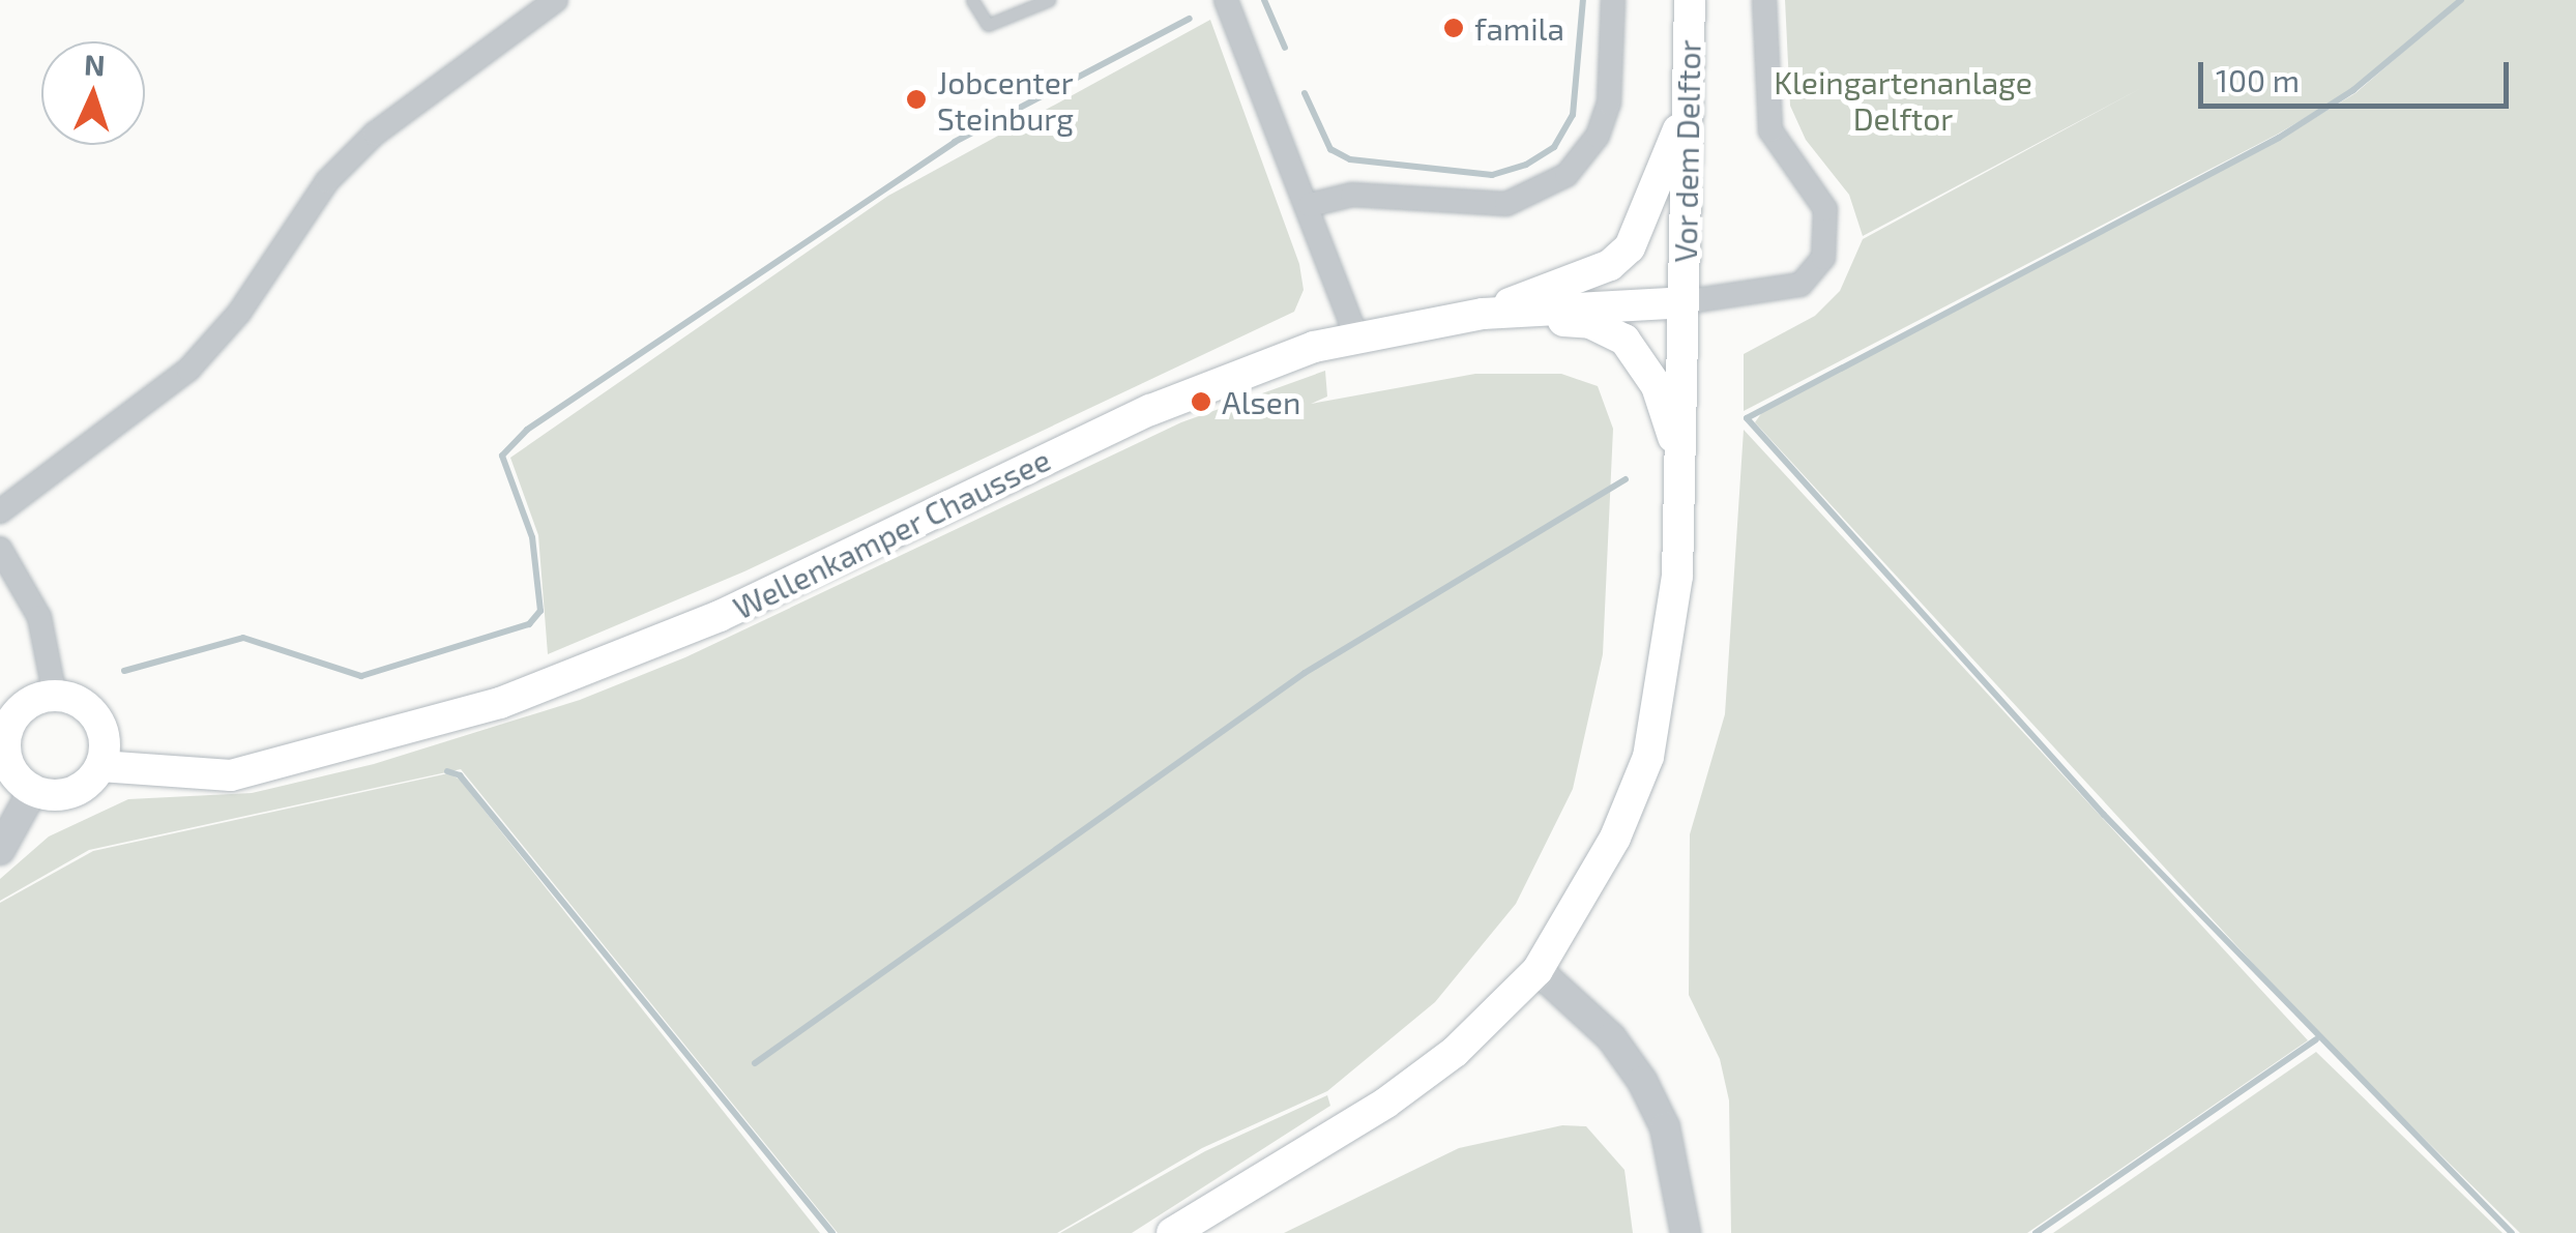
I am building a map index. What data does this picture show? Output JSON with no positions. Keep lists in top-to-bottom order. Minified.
{"streets":{"main road":["Vor dem Delftor","Wellenkamper Chaussee"]},"crossings":[["Vor dem Delftor","Wellenkamper Chaussee"]],"parks":["Kleingartenanlage Delftor"],"places":["famila","Jobcenter Steinburg","Alsen"],"scale_bar":"100 m","north":"top"}
